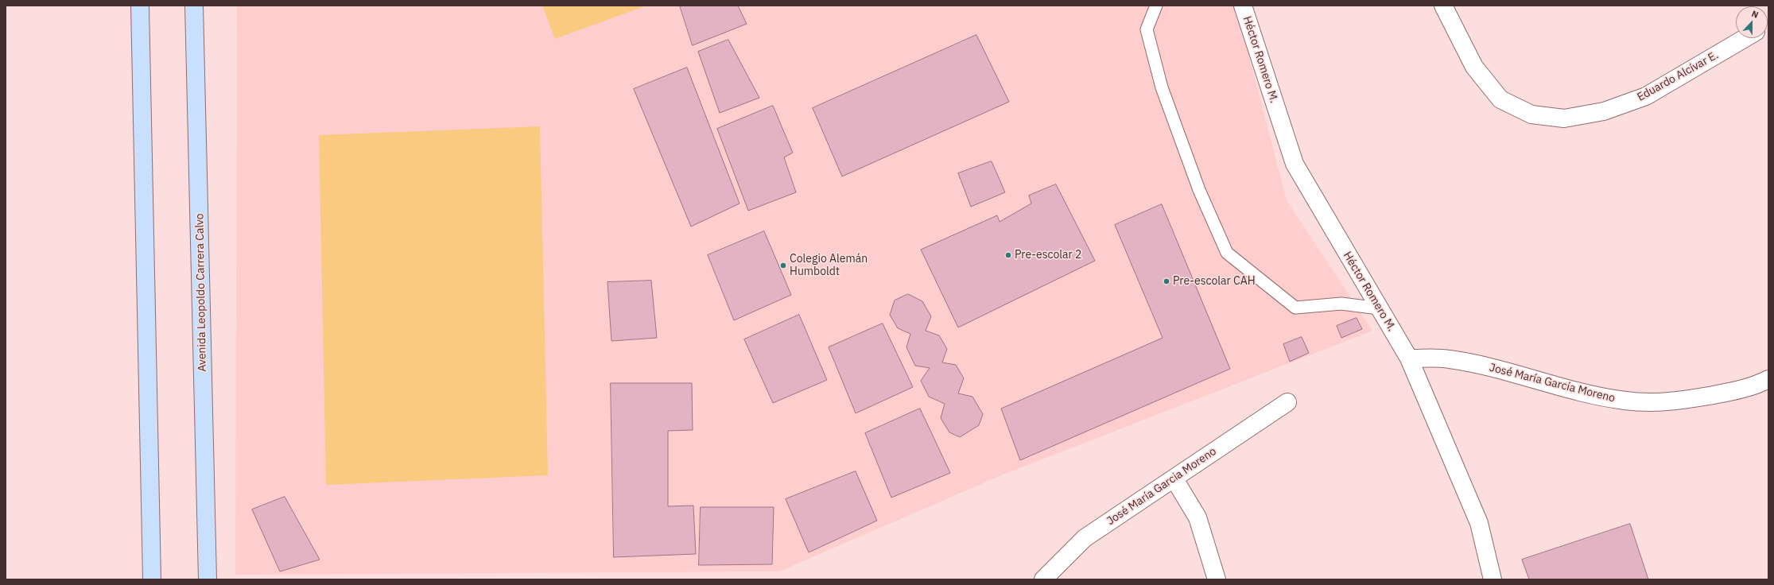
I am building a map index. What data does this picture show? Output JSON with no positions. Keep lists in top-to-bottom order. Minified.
{"streets":{"main road":["Avenida Leopoldo Carrera Calvo"],"street":["Héctor Romero M.","Eduardo Alcívar E.","José María García Moreno","José María Garcia Moreno"]},"crossings":[["Héctor Romero M.","José María García Moreno"]],"places":["Pre-escolar 2","Colegio Alemán Humboldt","Pre-escolar CAH"],"north":"top"}
